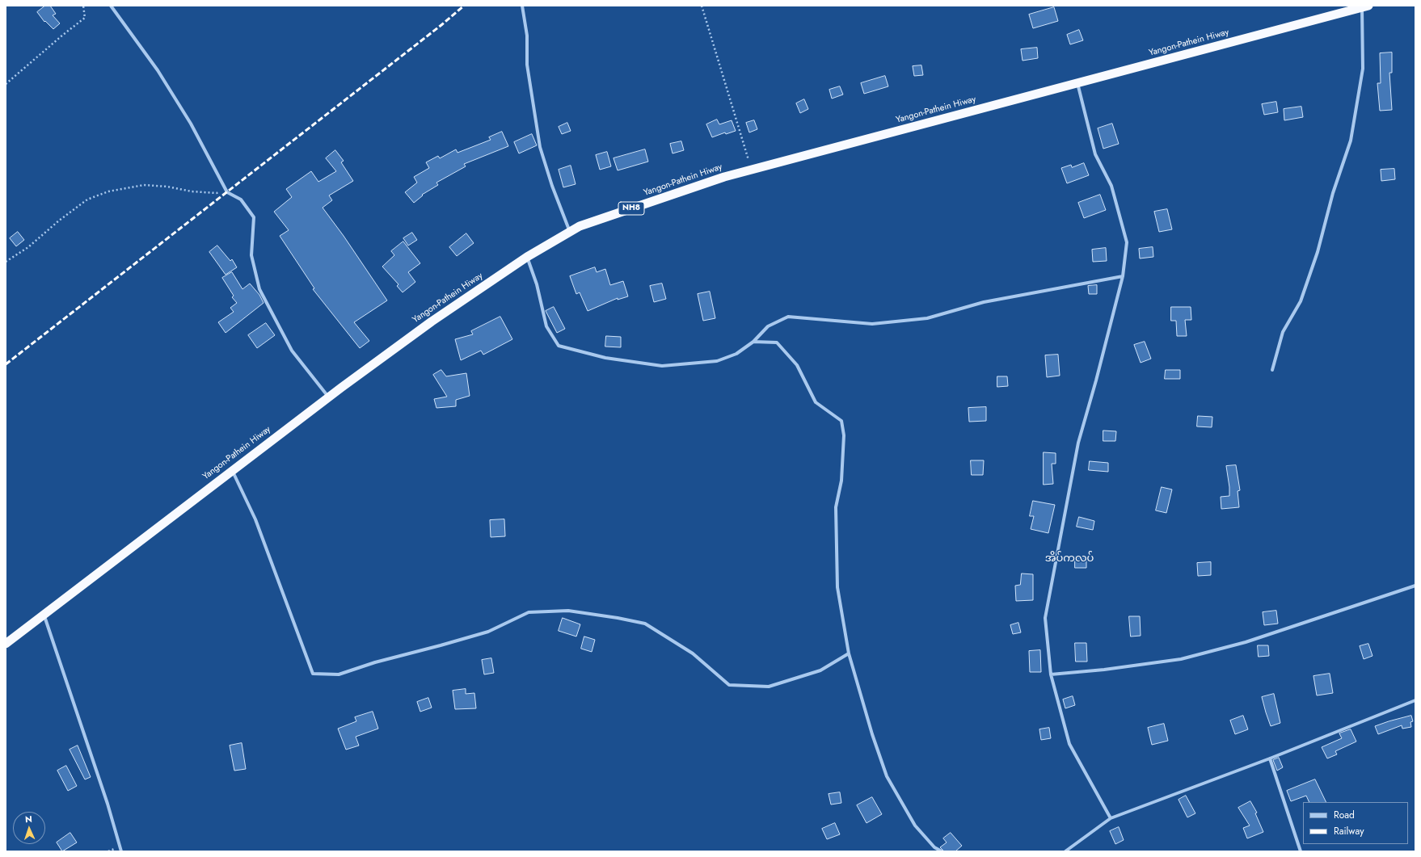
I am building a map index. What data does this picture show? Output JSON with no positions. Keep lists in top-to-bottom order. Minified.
{"streets":{"highway":["Yangon-Pathein Hiway","NH8"]},"districts":["အိပ်ကလပ်"],"legend":["Road","Railway"],"north":"top"}
